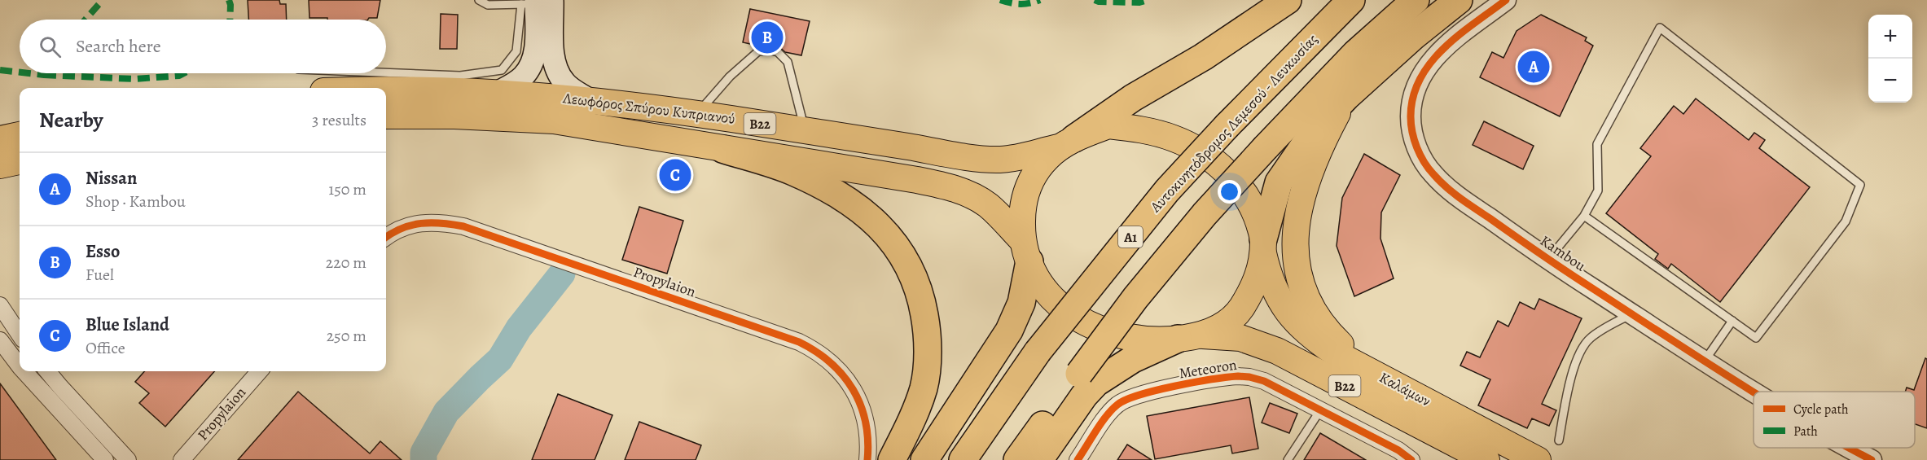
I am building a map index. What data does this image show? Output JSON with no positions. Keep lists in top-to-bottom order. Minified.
{"streets":{"highway":["Αυτοκινητόδρομος Λεμεσού - Λευκωσίας","A1"],"main road":["Λεωφόρος Σπύρου Κυπριανού","B22","Καλάμων"],"street":["Kambou","Propylaion","Meteoron"]},"crossings":[["Λεωφόρος Σπύρου Κυπριανού","B22"],["B22","Καλάμων"]],"legend":["Cycle path","Path"],"page":{"map_buttons":["+","−"],"pins":["B","A","C"],"search":"Search here","heading":["Nearby","3 results"],"list":[{"mark":"A","name":"Nissan","note":"Shop · Kambou","value":"150 m"},{"mark":"B","name":"Esso","note":"Fuel","value":"220 m"},{"mark":"C","name":"Blue Island","note":"Office","value":"250 m"}]}}
